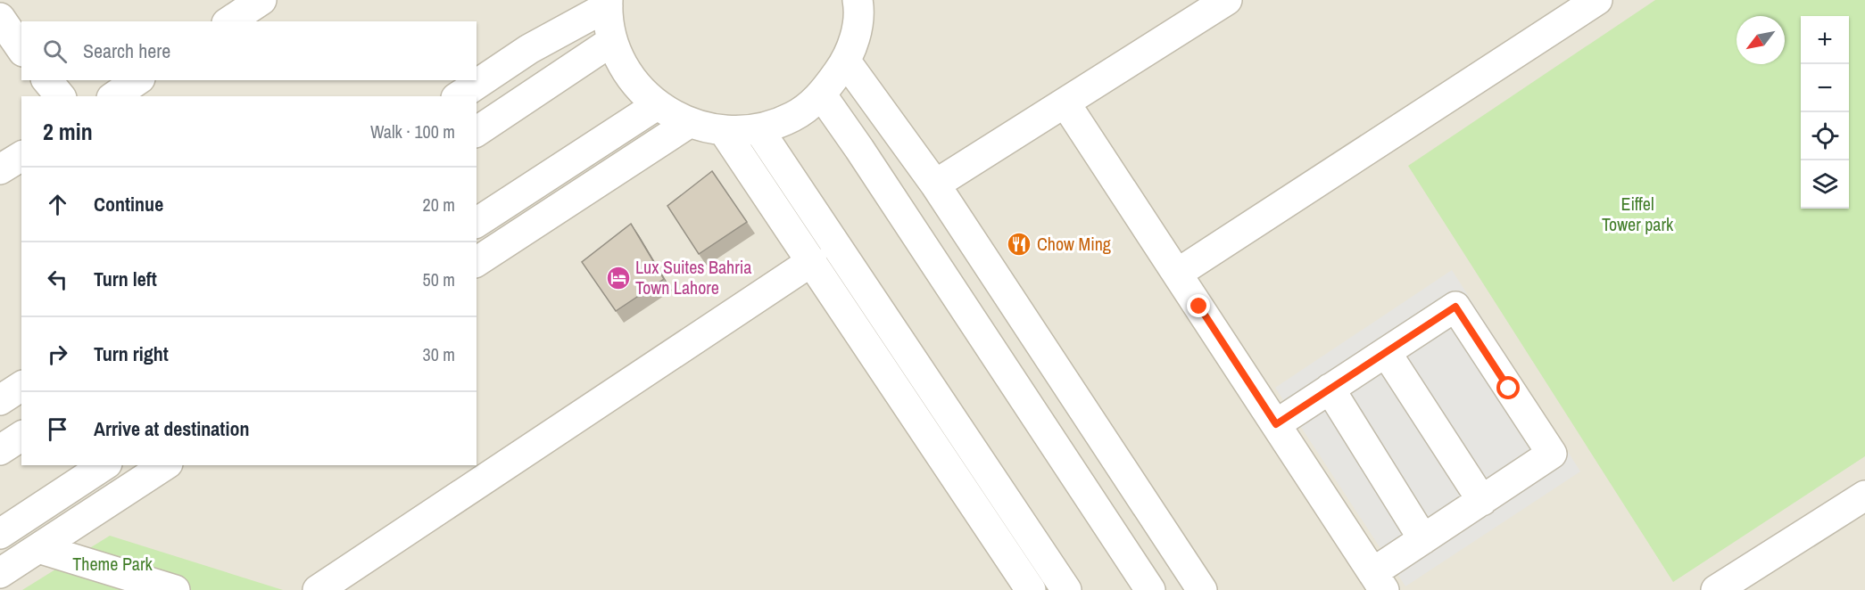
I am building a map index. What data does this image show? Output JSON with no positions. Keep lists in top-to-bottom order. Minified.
{"parks":["Eiffel Tower park","Theme Park"],"places":{"restaurant":["Chow Ming"],"hotel":["Lux Suites Bahria Town Lahore"]},"north":"bottom left","page":{"map_buttons":["+","−"],"search":"Search here","heading":["2 min","Walk · 100 m"],"list":[["Continue","20 m"],["Turn left","50 m"],["Turn right","30 m"],"Arrive at destination"]}}
